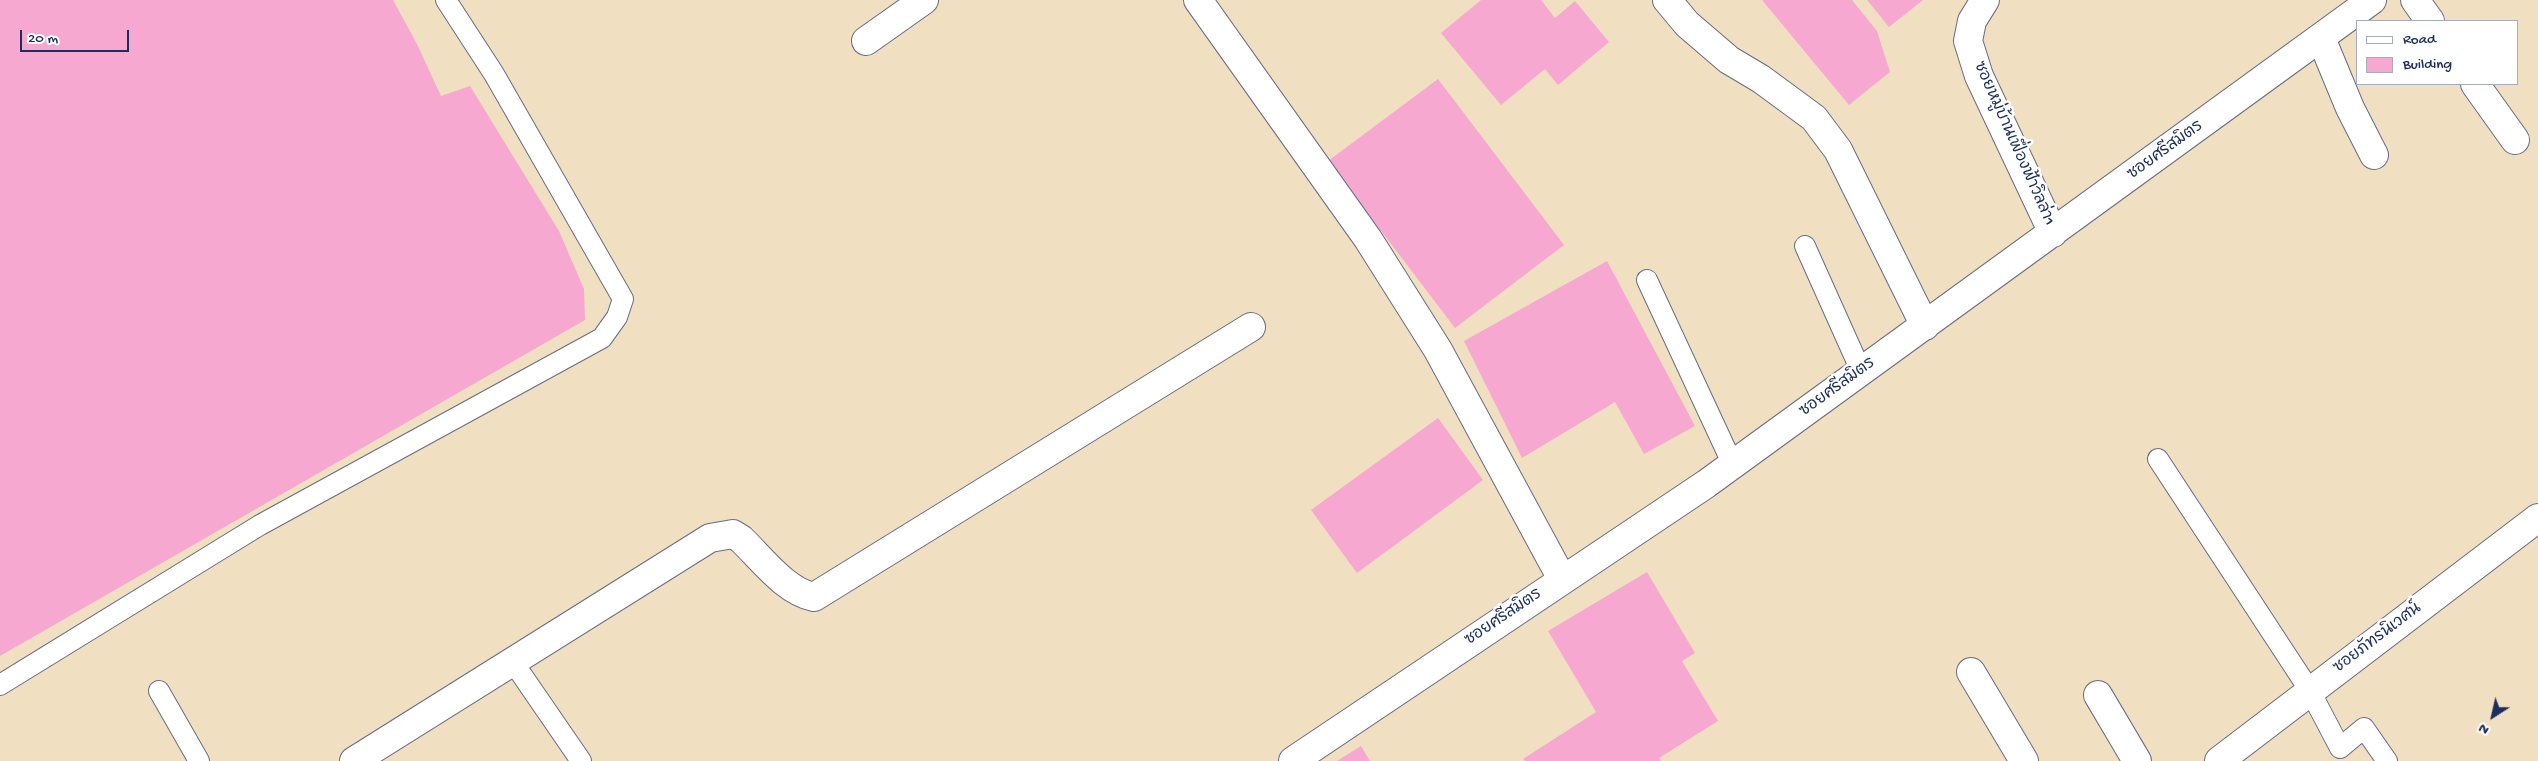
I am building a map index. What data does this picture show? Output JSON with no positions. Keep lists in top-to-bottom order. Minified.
{"streets":{"street":["ซอยหมู่บ้านเฟื่องฟ้าวิลล่า1","ซอยศรีสมิตร","ซอยภัทรนิเวศน์"]},"crossings":[["ซอยหมู่บ้านเฟื่องฟ้าวิลล่า1","ซอยศรีสมิตร"]],"legend":["Road","Building"],"scale_bar":"20 m","north":"bottom left"}
